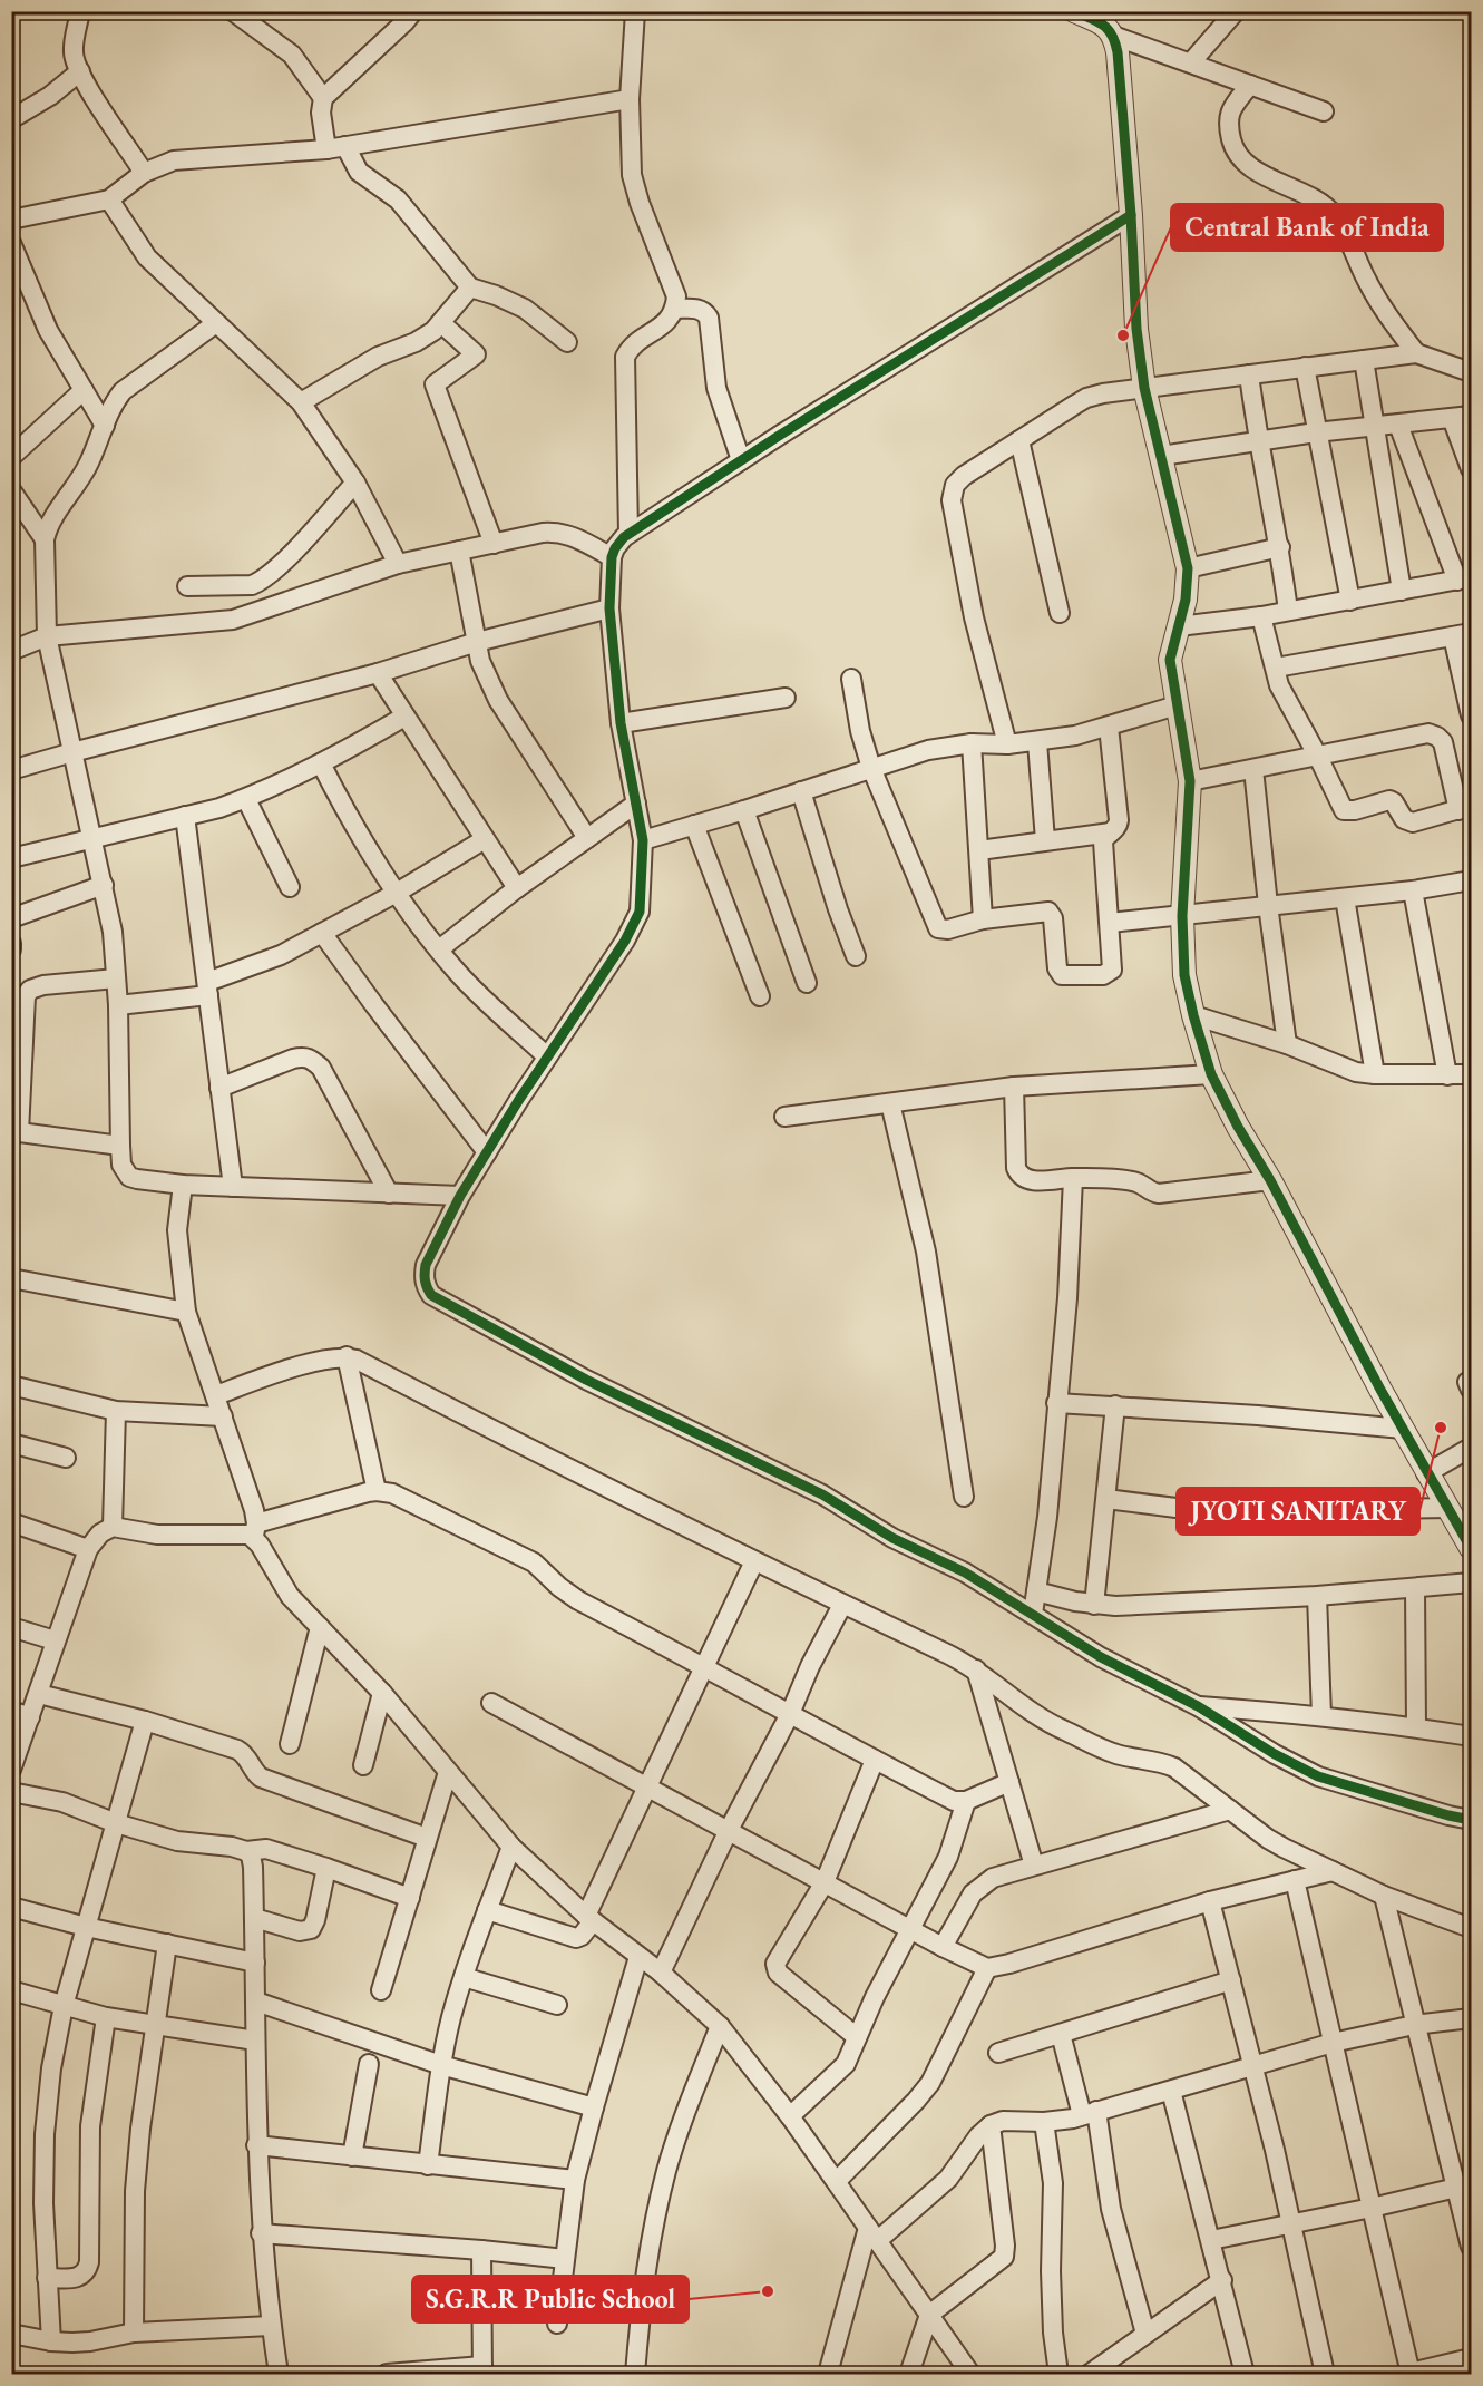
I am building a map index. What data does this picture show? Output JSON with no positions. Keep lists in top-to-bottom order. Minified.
{"places":["Central Bank of India","JYOTI SANITARY","S.G.R.R Public School"]}
